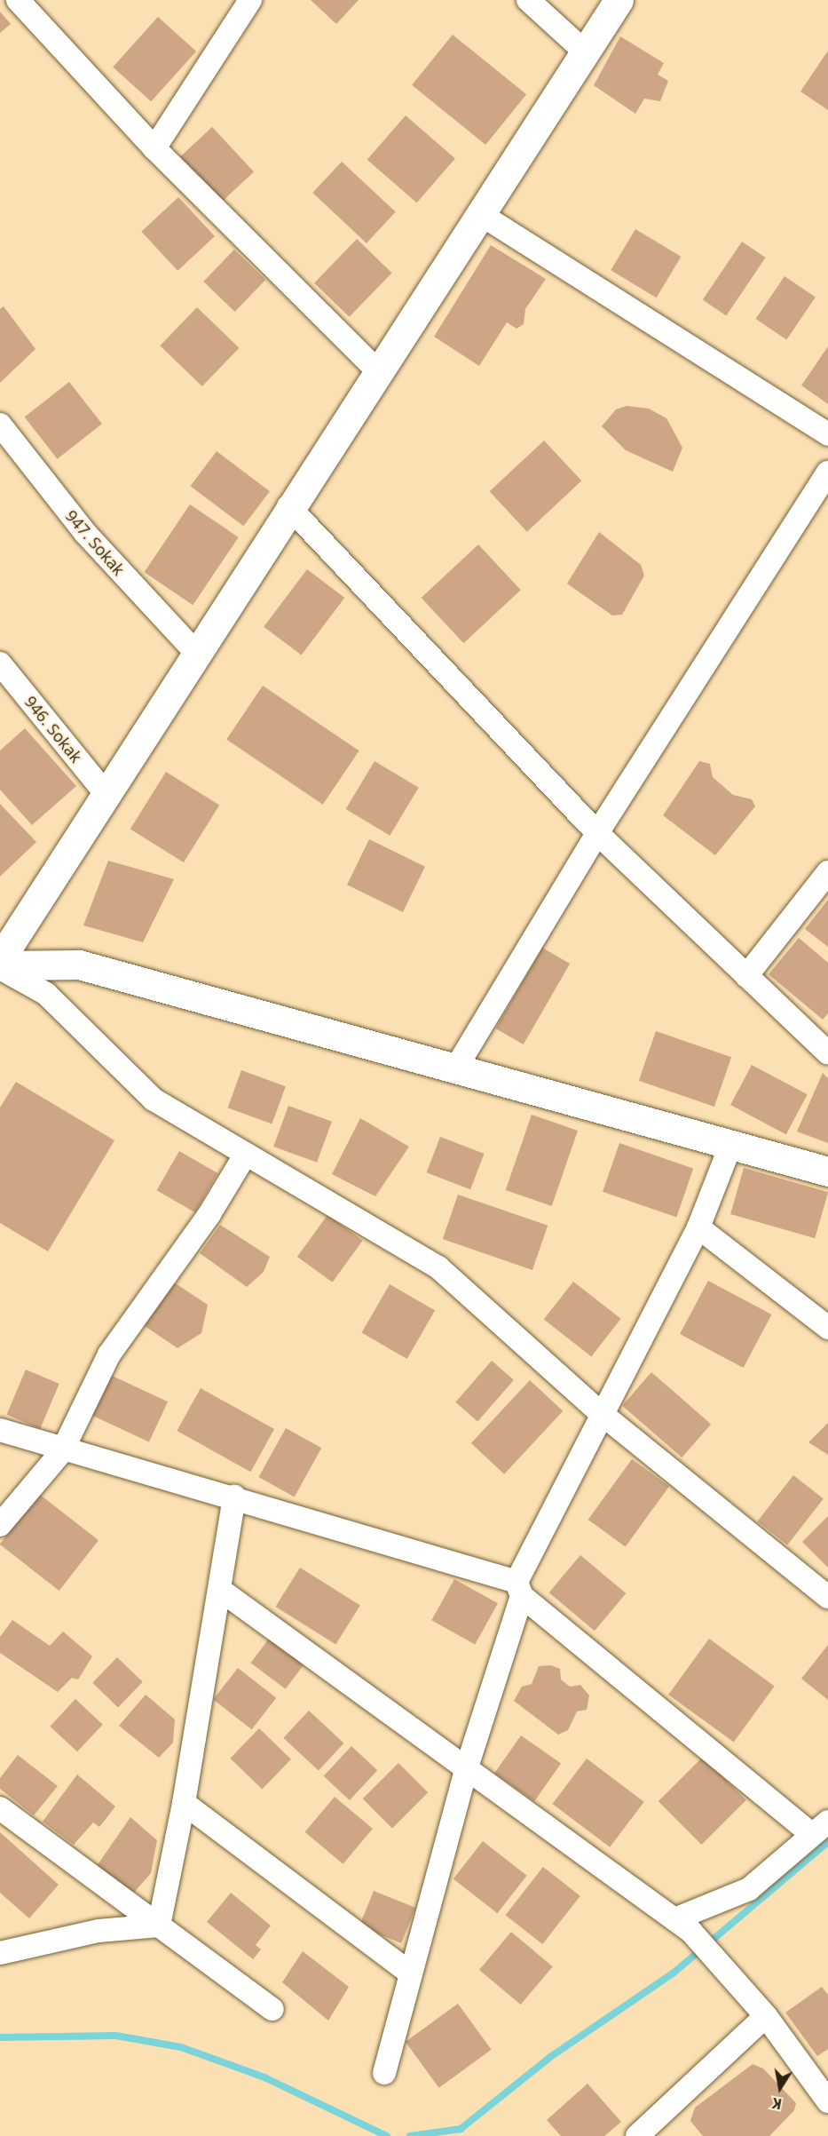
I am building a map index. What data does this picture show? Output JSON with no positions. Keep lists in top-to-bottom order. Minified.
{"streets":{"street":["947. Sokak","946. Sokak"]},"north":"bottom"}
